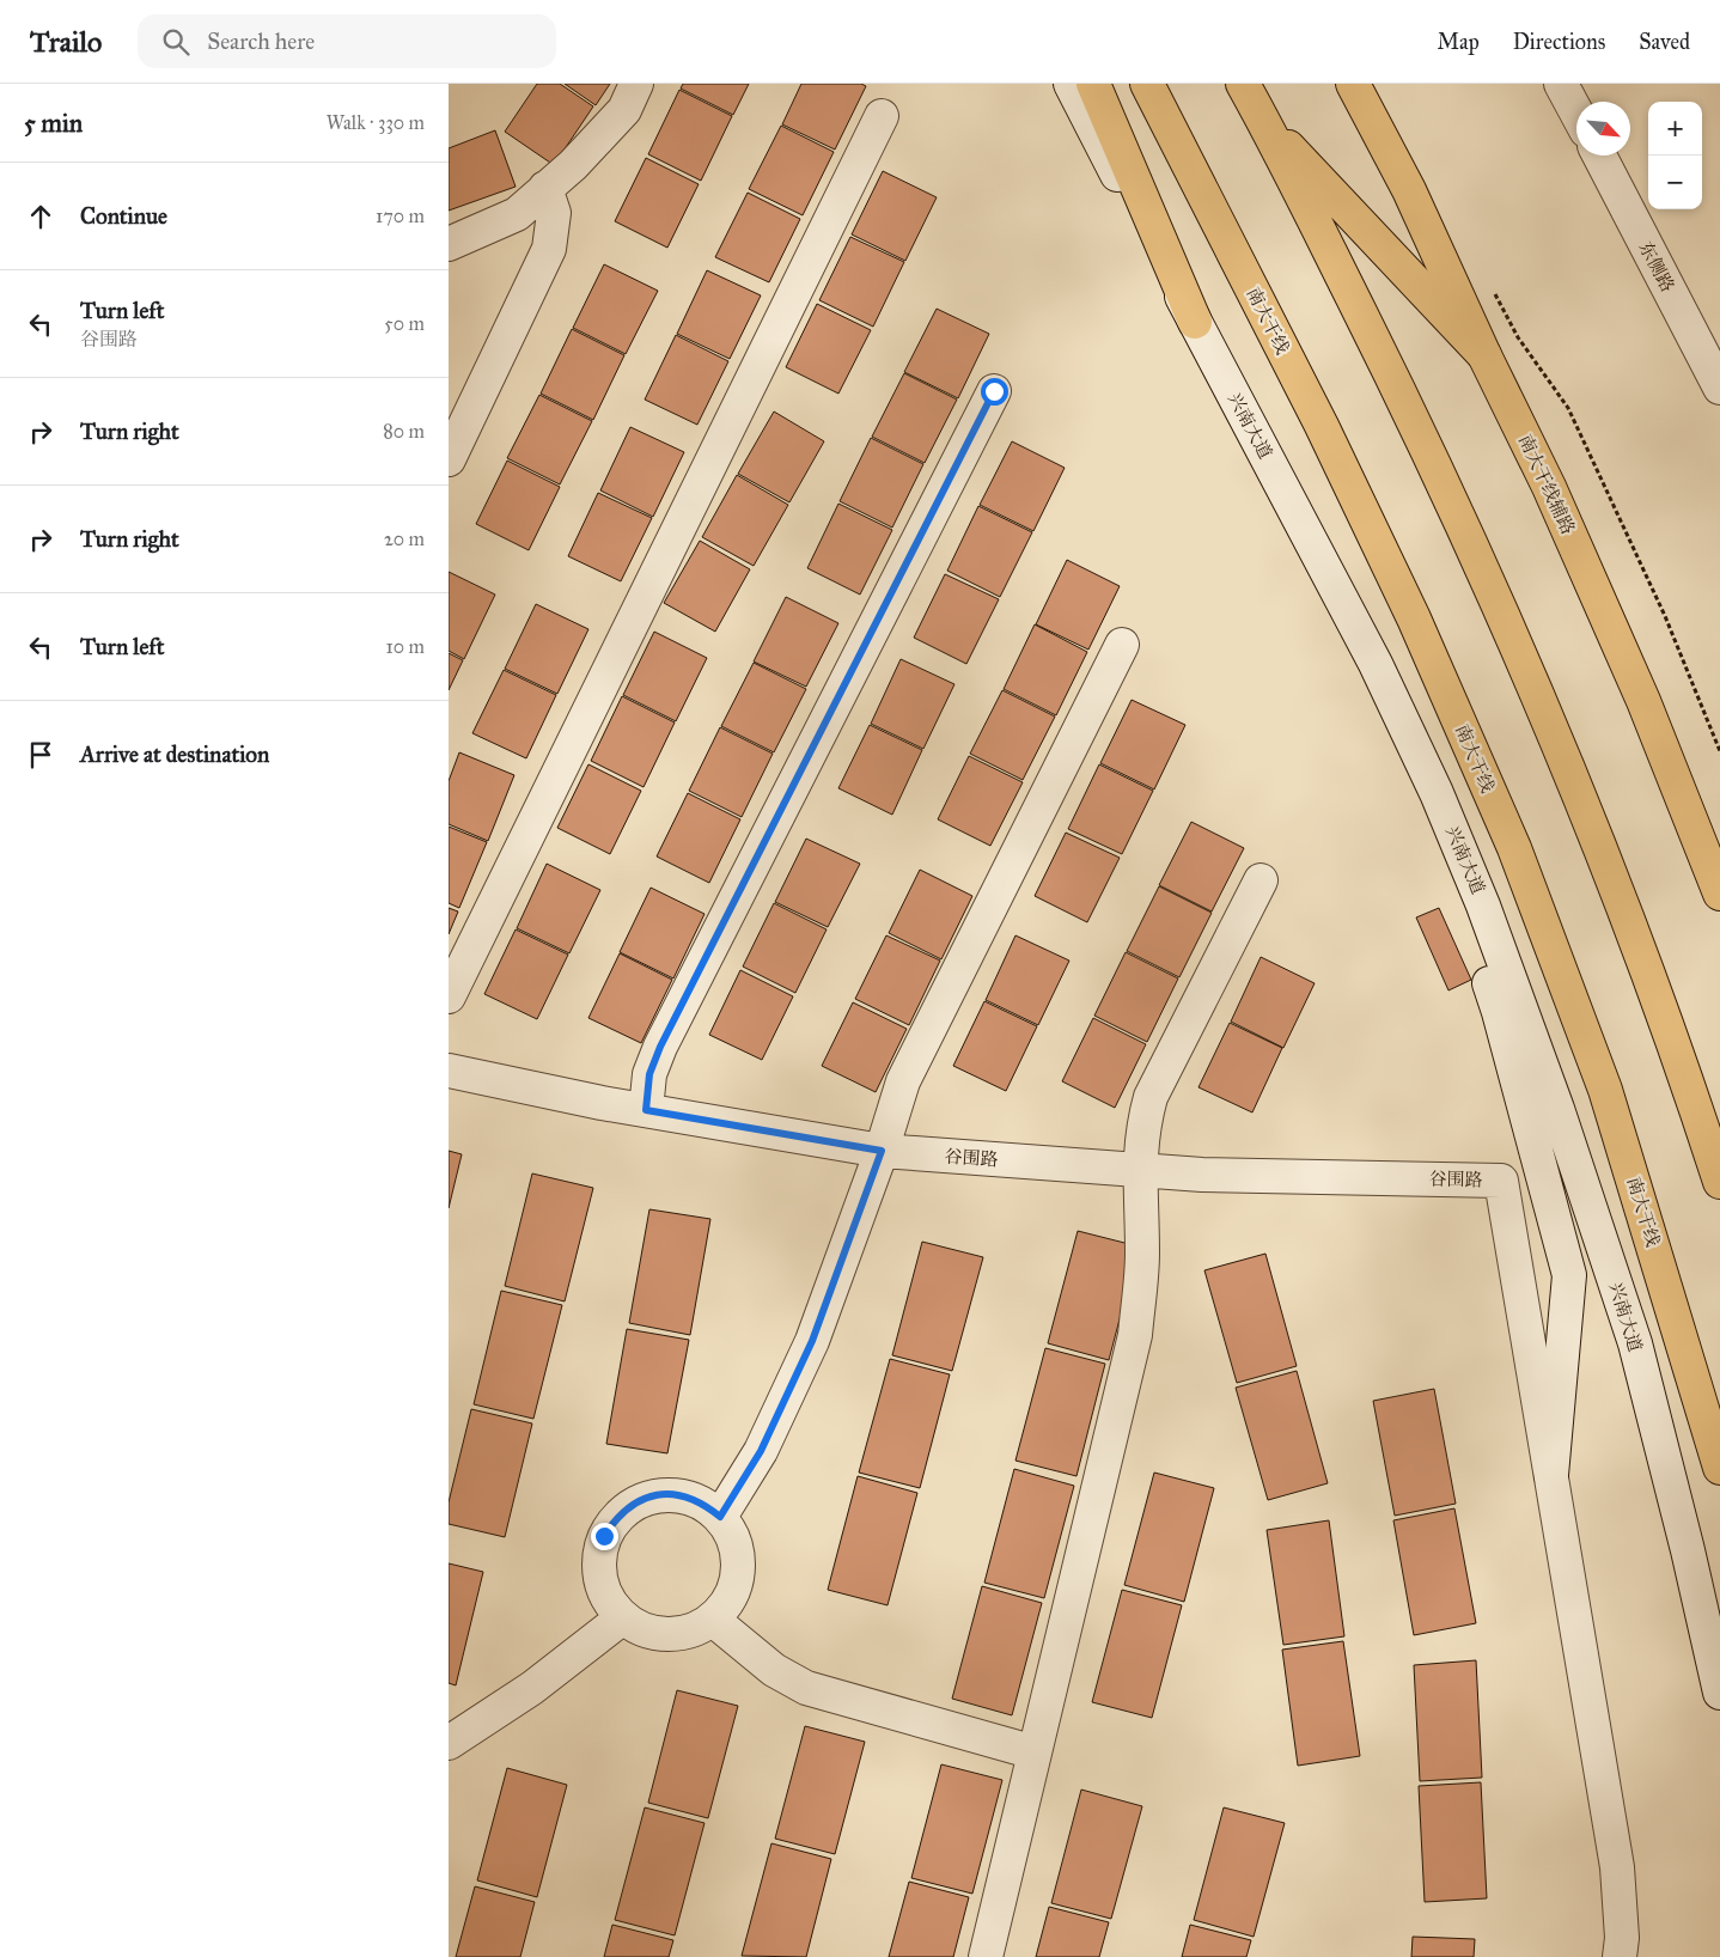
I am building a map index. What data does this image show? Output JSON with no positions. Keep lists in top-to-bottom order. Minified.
{"streets":{"main road":["南大干线","南大干线辅路"],"street":["东侧路","兴南大道","谷围路"]},"north":"bottom right","page":{"header":"Trailo","search":"Search here","nav":["Map","Directions","Saved"],"heading":["5 min","Walk · 330 m"],"map_buttons":["+","−"],"list":[["Continue","170 m"],["Turn left","谷围路","50 m"],["Turn right","80 m"],["Turn right","20 m"],["Turn left","10 m"],"Arrive at destination"]}}
